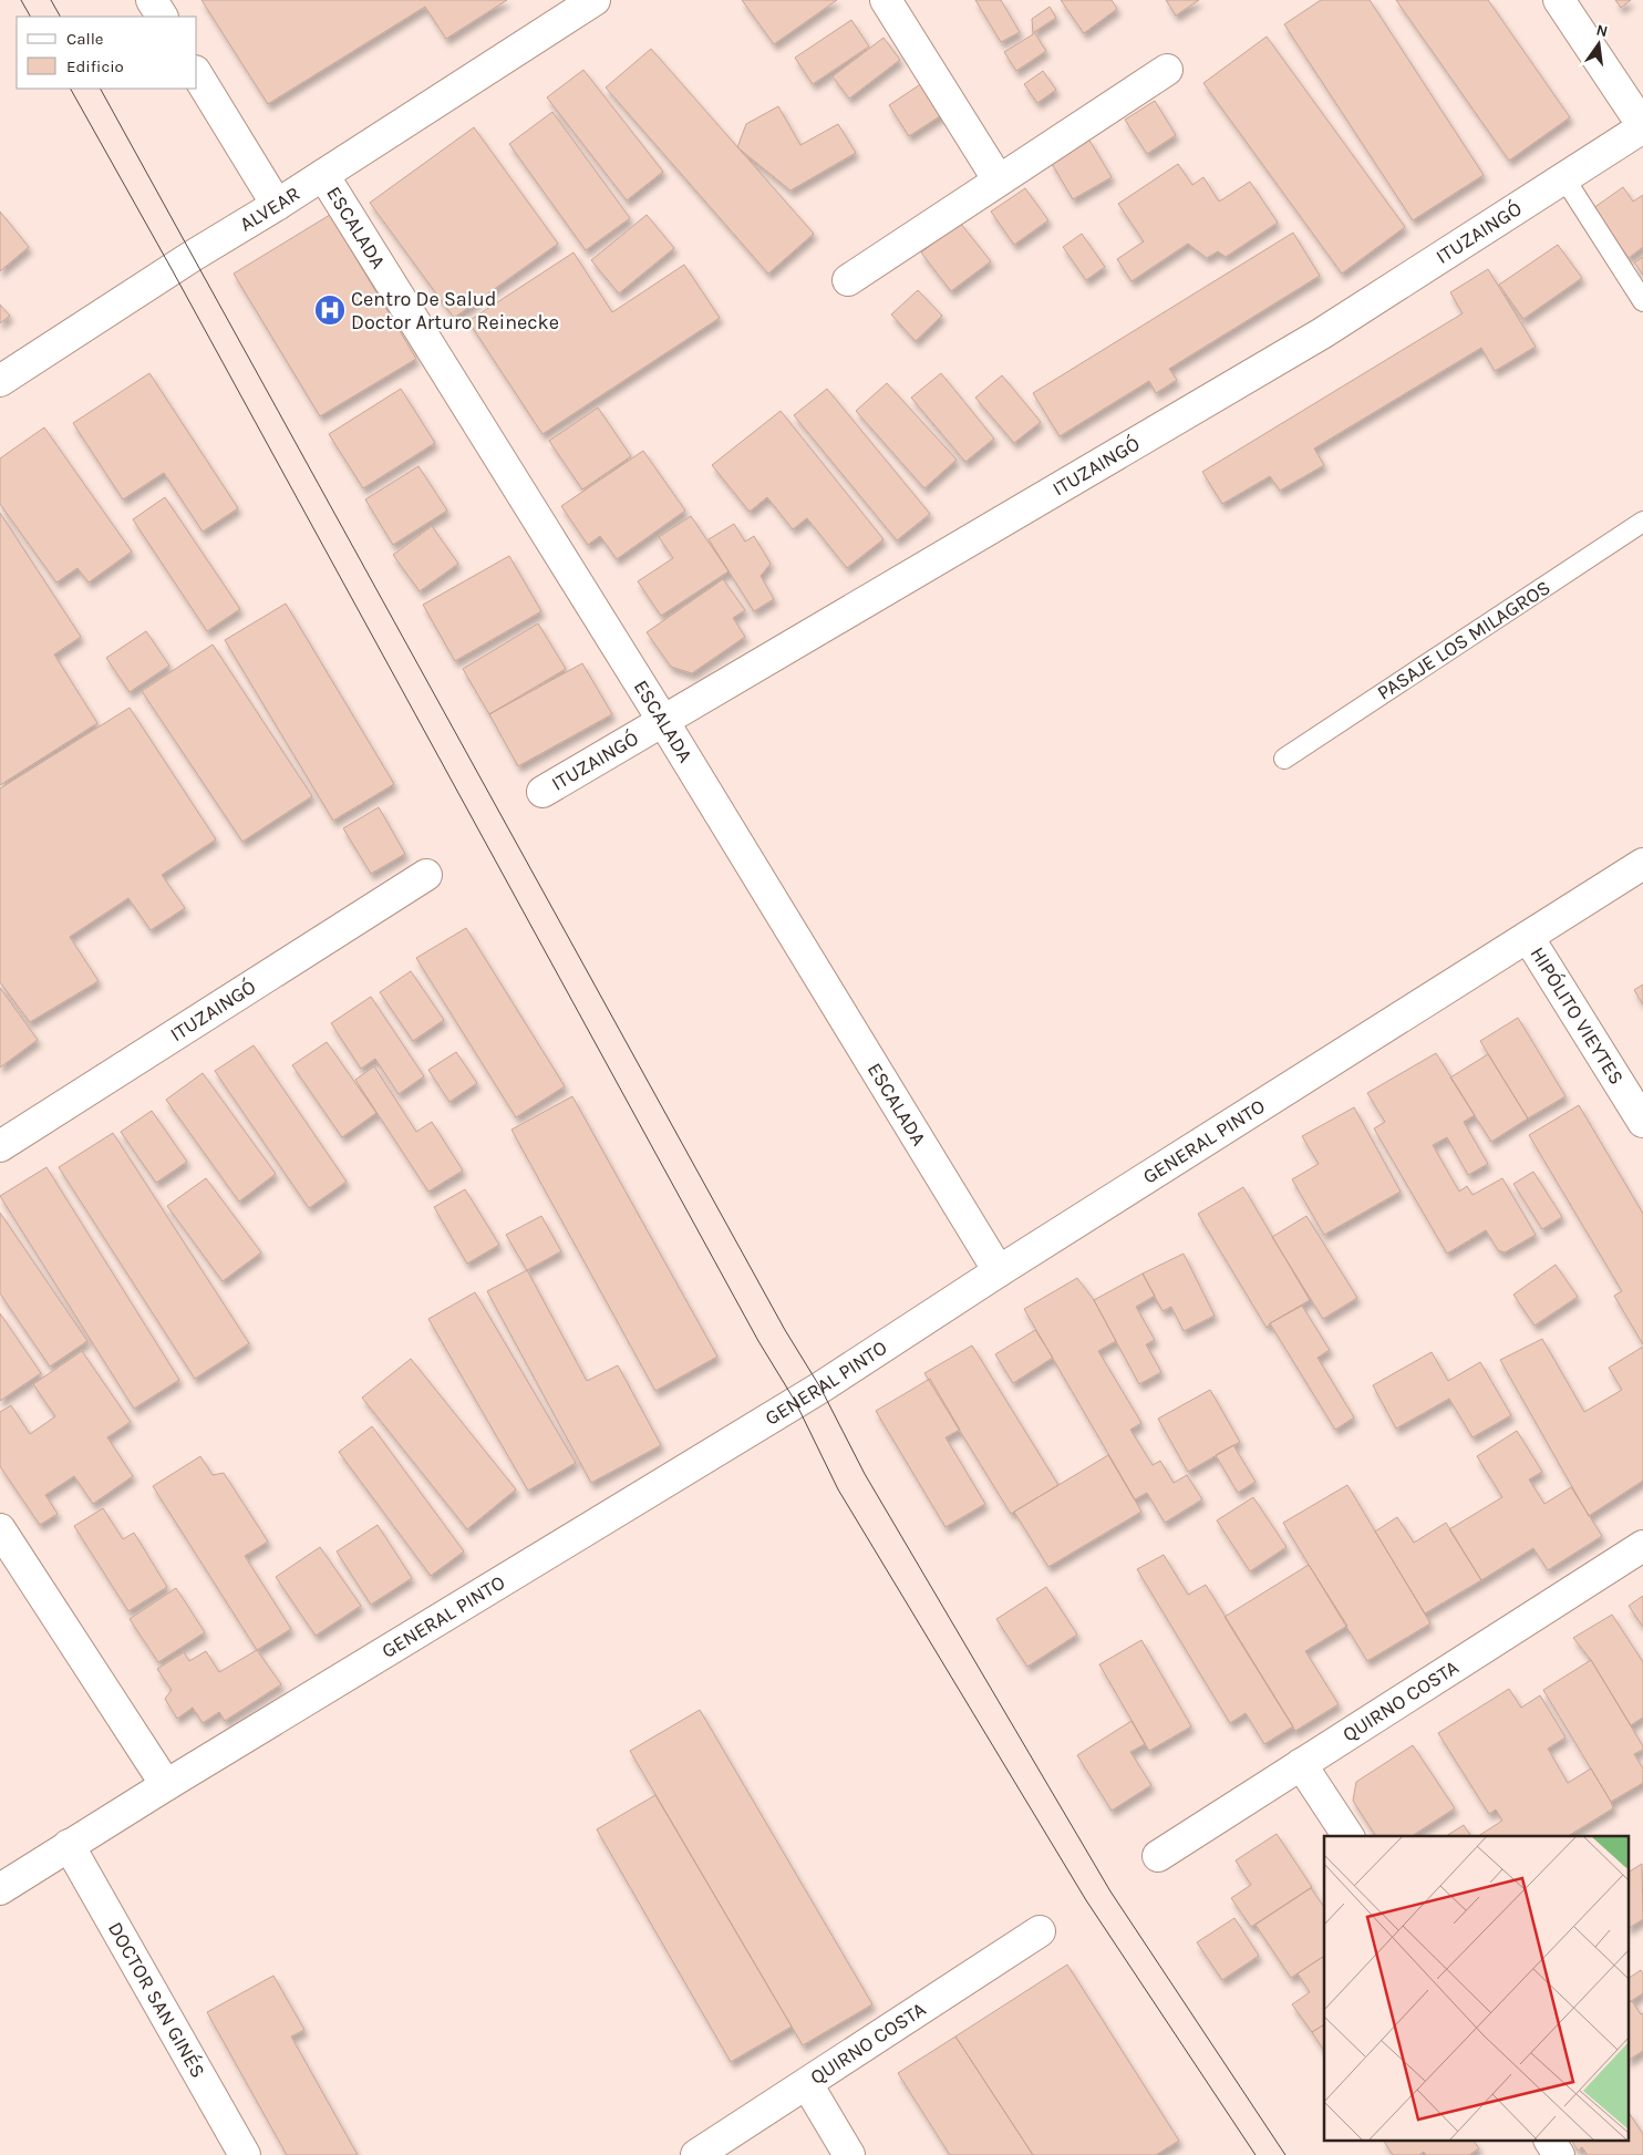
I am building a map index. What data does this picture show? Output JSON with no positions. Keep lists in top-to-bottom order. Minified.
{"streets":{"street":["ALVEAR","ESCALADA","ITUZAINGÓ","HIPÓLITO VIEYTES","GENERAL PINTO","QUIRNO COSTA","DOCTOR SAN GINÉS"],"lane":["PASAJE LOS MILAGROS"]},"crossings":[["ALVEAR","ESCALADA"],["ESCALADA","ITUZAINGÓ"],["ESCALADA","GENERAL PINTO"],["HIPÓLITO VIEYTES","GENERAL PINTO"],["GENERAL PINTO","DOCTOR SAN GINÉS"]],"places":{"hospital":["Centro De Salud Doctor Arturo Reinecke"]},"legend":["Calle","Edificio"],"north":"top"}
